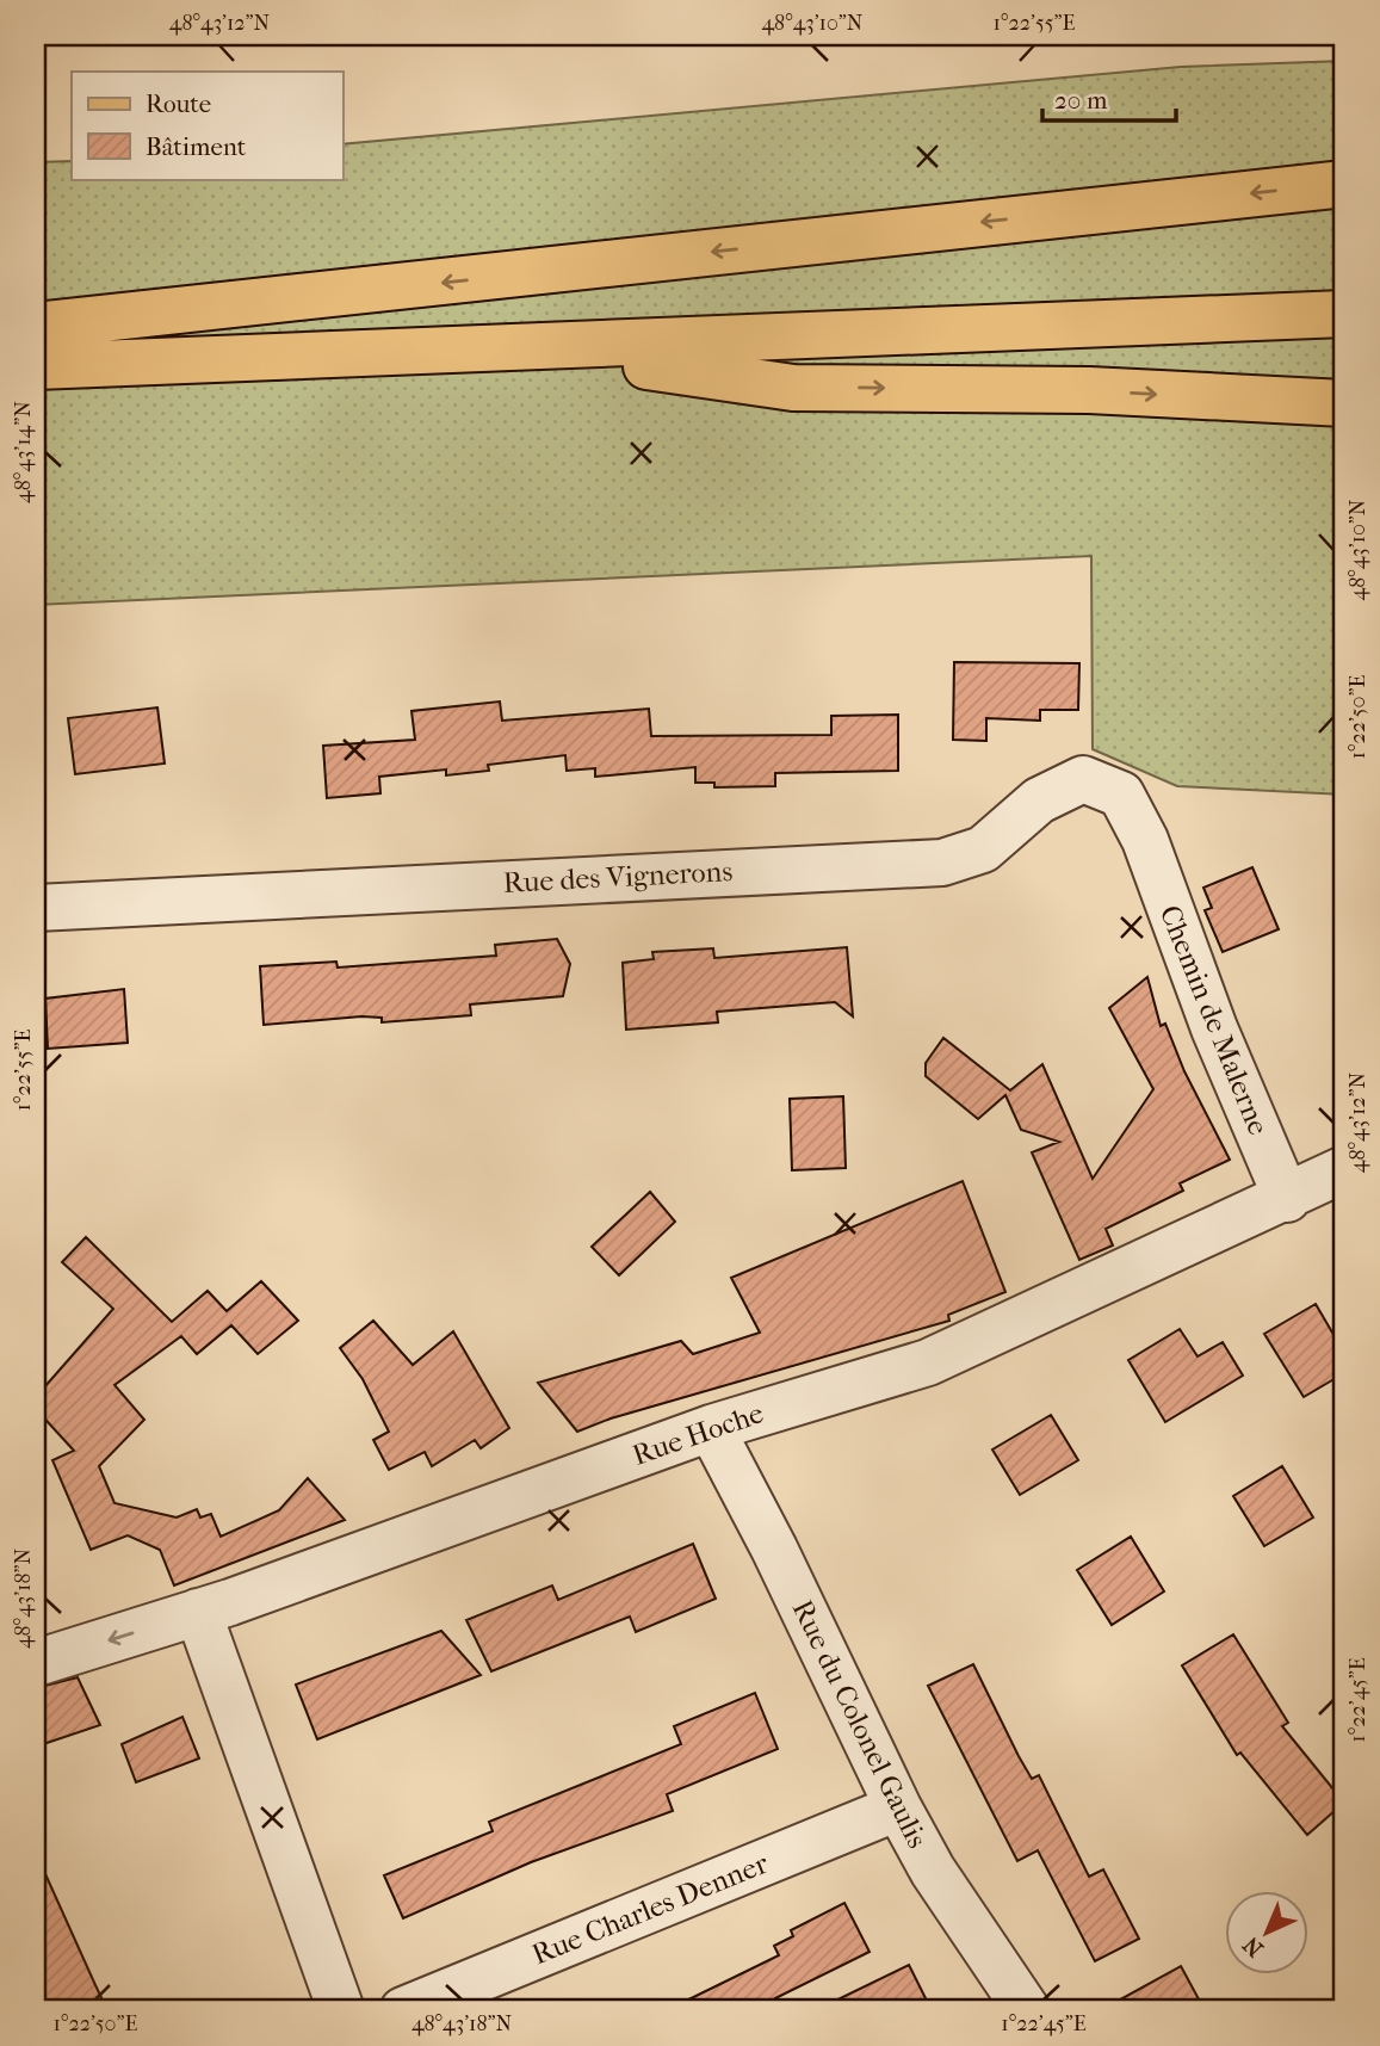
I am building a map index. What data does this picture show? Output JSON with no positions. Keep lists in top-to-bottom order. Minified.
{"streets":{"street":["Rue des Vignerons","Chemin de Malerne","Rue Hoche","Rue du Colonel Gaulis","Rue Charles Denner"]},"crossings":[["Rue des Vignerons","Chemin de Malerne"],["Chemin de Malerne","Rue Hoche"],["Rue Hoche","Rue du Colonel Gaulis"],["Rue du Colonel Gaulis","Rue Charles Denner"]],"legend":["Route","Bâtiment"],"scale_bar":"20 m","north":"bottom left","coordinates":["48°43'12\"N","48°43'10\"N","1°22'55\"E","48°43'14\"N","1°22'50\"E","48°43'18\"N","1°22'45\"E"]}
